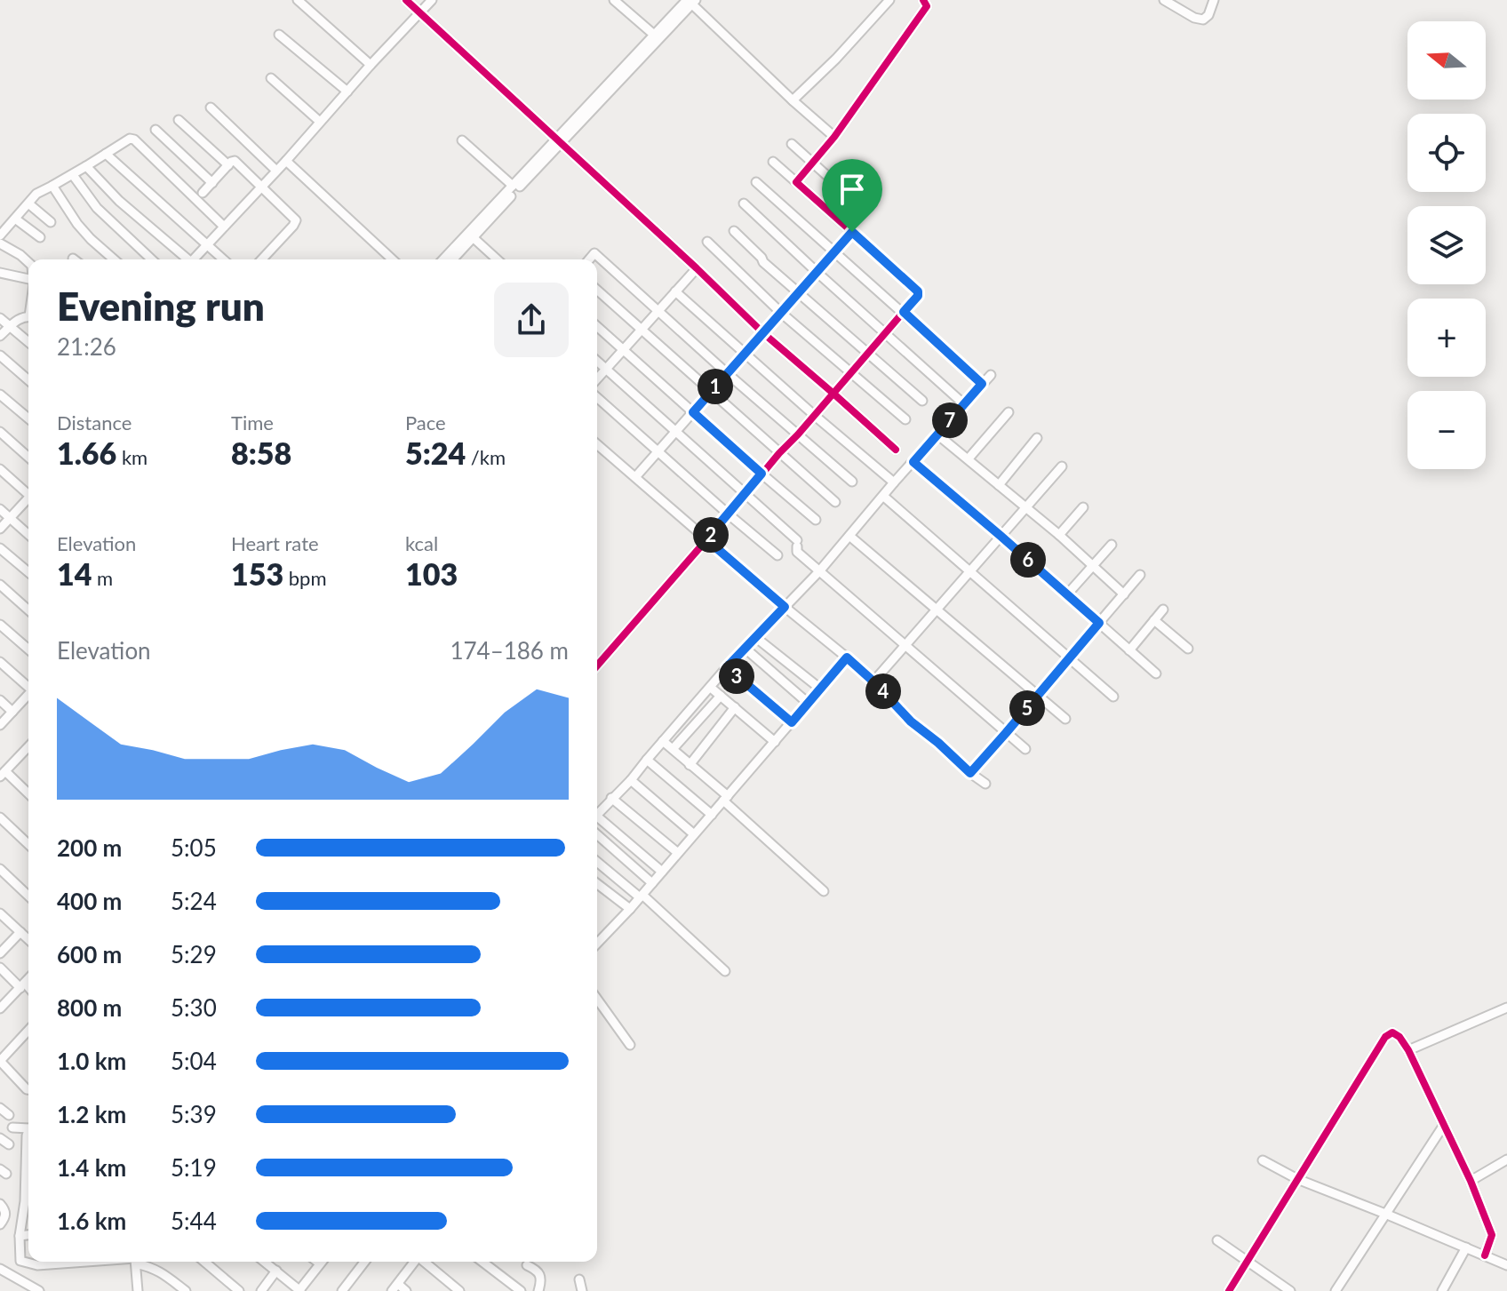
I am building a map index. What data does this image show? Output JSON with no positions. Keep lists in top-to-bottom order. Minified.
{"north":"left","page":{"map_buttons":["+","−"],"heading":["Evening run","21:26"],"pins":["1","7","2","6","3","4","5"],"stats":[["Distance","1.66 km"],["Time","8:58"],["Pace","5:24 /km"],["Elevation","14 m"],["Heart rate","153 bpm"],["kcal","103"]],"chart":["Elevation","174–186 m"],"list":[{"name":"200 m","note":"5:05"},{"name":"400 m","note":"5:24"},{"name":"600 m","note":"5:29"},{"name":"800 m","note":"5:30"},{"name":"1.0 km","note":"5:04"},{"name":"1.2 km","note":"5:39"},{"name":"1.4 km","note":"5:19"},{"name":"1.6 km","note":"5:44"}]}}
